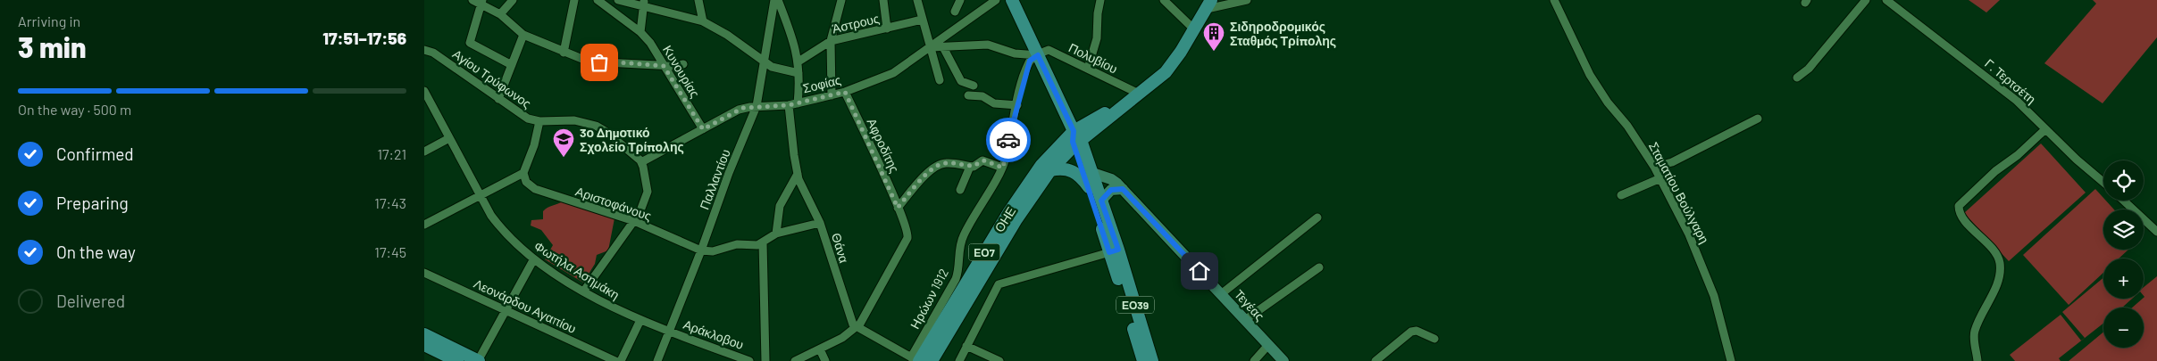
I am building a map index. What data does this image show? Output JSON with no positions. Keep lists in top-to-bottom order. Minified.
{"streets":{"main road":["ΟΗΕ","ΕΟ7","ΕΟ39","Τεγέας"],"street":["Άστρους","Πολυβίου","Κυνουρίας","Αγίου Τρύφωνος","Γ. Τερτσέτη","Σοφίας","Αφροδίτης","Παλλαντίου","Σταματίου Βούλγαρη","Αριστοφάνους","Θάνα","Φωτήλα Ασημάκη","Ηρώων 1912","Λεονάρδου Αγαπίου","Αράκλοβου"]},"crossings":[["Άστρους","Θάνα"],["Πολυβίου","ΕΟ7"],["Πολυβίου","Ηρώων 1912"],["Πολυβίου","ΕΟ39"],["Κυνουρίας","Σοφίας"],["Αγίου Τρύφωνος","Σοφίας"],["Σοφίας","Αφροδίτης"],["Σοφίας","Παλλαντίου"],["Σοφίας","Θάνα"],["Αφροδίτης","Θάνα"],["Παλλαντίου","Αριστοφάνους"],["Παλλαντίου","Φωτήλα Ασημάκη"],["Παλλαντίου","Αράκλοβου"],["ΟΗΕ","ΕΟ7"],["ΟΗΕ","Ηρώων 1912"],["ΟΗΕ","ΕΟ39"],["ΕΟ7","ΕΟ39"],["Φωτήλα Ασημάκη","Αράκλοβου"],["Ηρώων 1912","ΕΟ39"],["ΕΟ39","Τεγέας"]],"places":{"building":["Σιδηροδρομικός Σταθμός Τρίπολης"],"school or university":["3ο Δημοτικό Σχολείο Τρίπολης"]},"page":{"heading":["3 min","Arriving in","17:51–17:56"],"bar":"On the way · 500 m","list":[["Confirmed","17:21"],["Preparing","17:43"],["On the way","17:45"],"Delivered"],"map_buttons":["+","−"]}}
